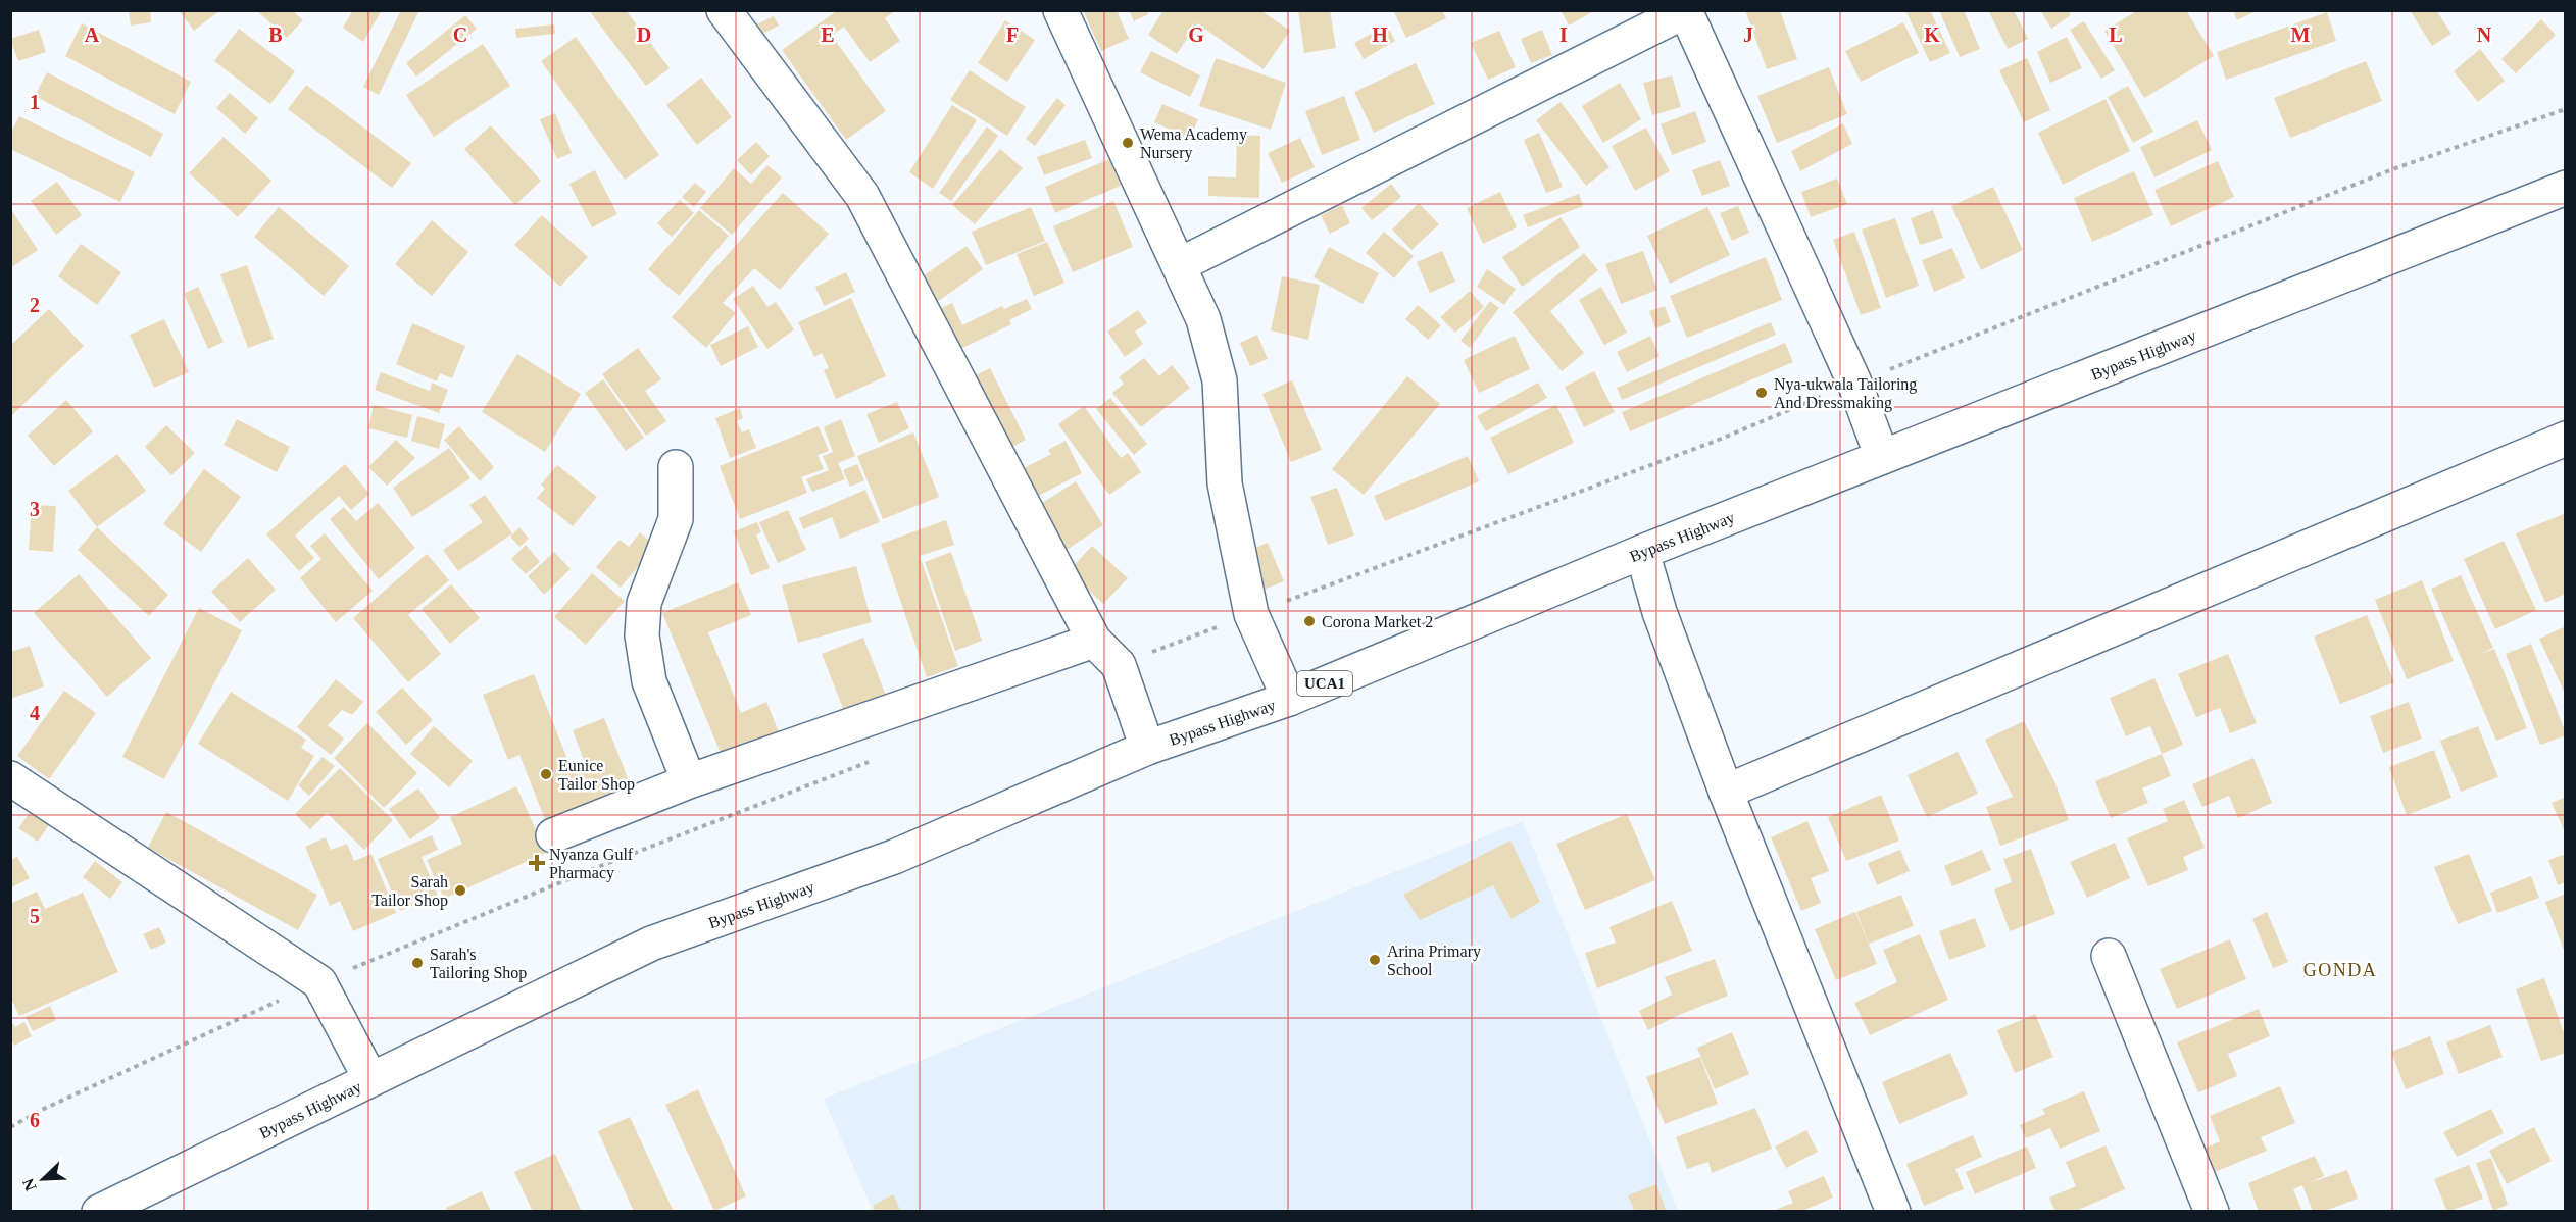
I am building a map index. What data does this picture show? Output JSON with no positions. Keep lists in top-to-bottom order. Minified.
{"streets":{"street":["Bypass Highway","UCA1"]},"districts":["GONDA"],"places":{"other":["Wema Academy Nursery","Nya-ukwala Tailoring And Dressmaking","Corona Market 2","Eunice Tailor Shop","Sarah Tailor Shop","Arina Primary School","Sarah's Tailoring Shop"],"health":["Nyanza Gulf Pharmacy"]},"north":"bottom left","grid":{"columns":["A","B","C","D","E","F","G","H","I","J","K","L","M","N"],"rows":["1","2","3","4","5","6"]}}
